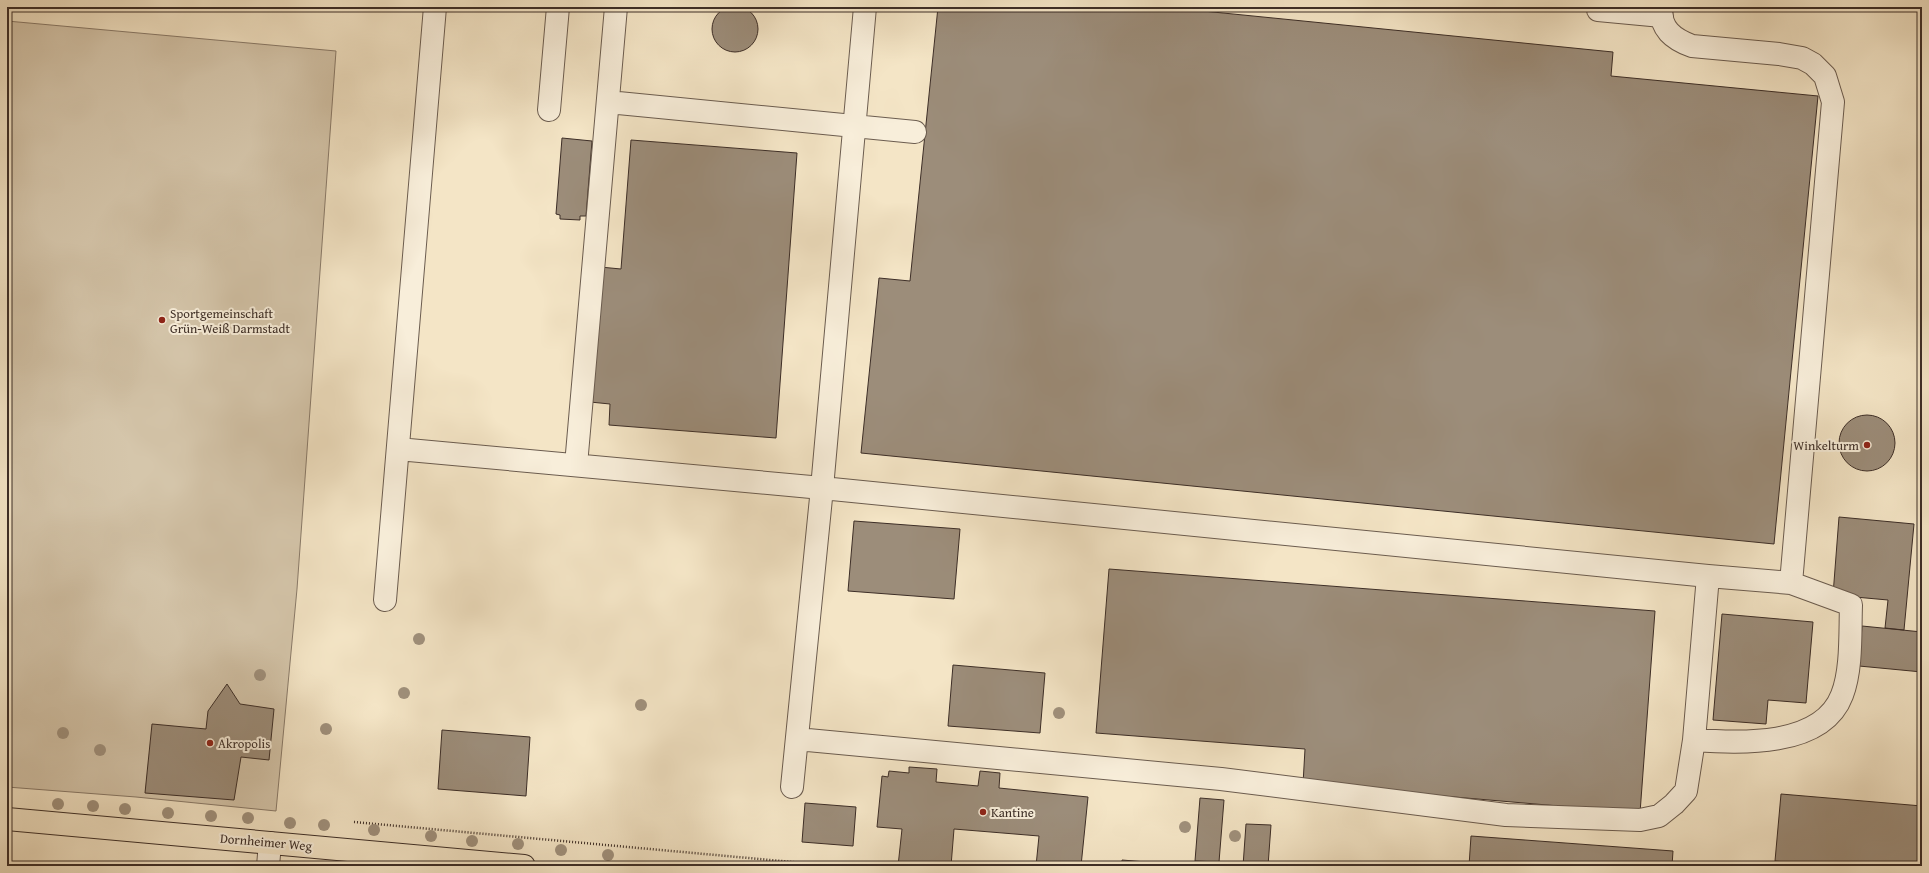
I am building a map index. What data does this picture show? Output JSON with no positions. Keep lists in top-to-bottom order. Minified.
{"streets":{"main road":["Dornheimer Weg"]},"places":["Sportgemeinschaft Grün-Weiß Darmstadt","Winkelturm","Akropolis","Kantine"]}
